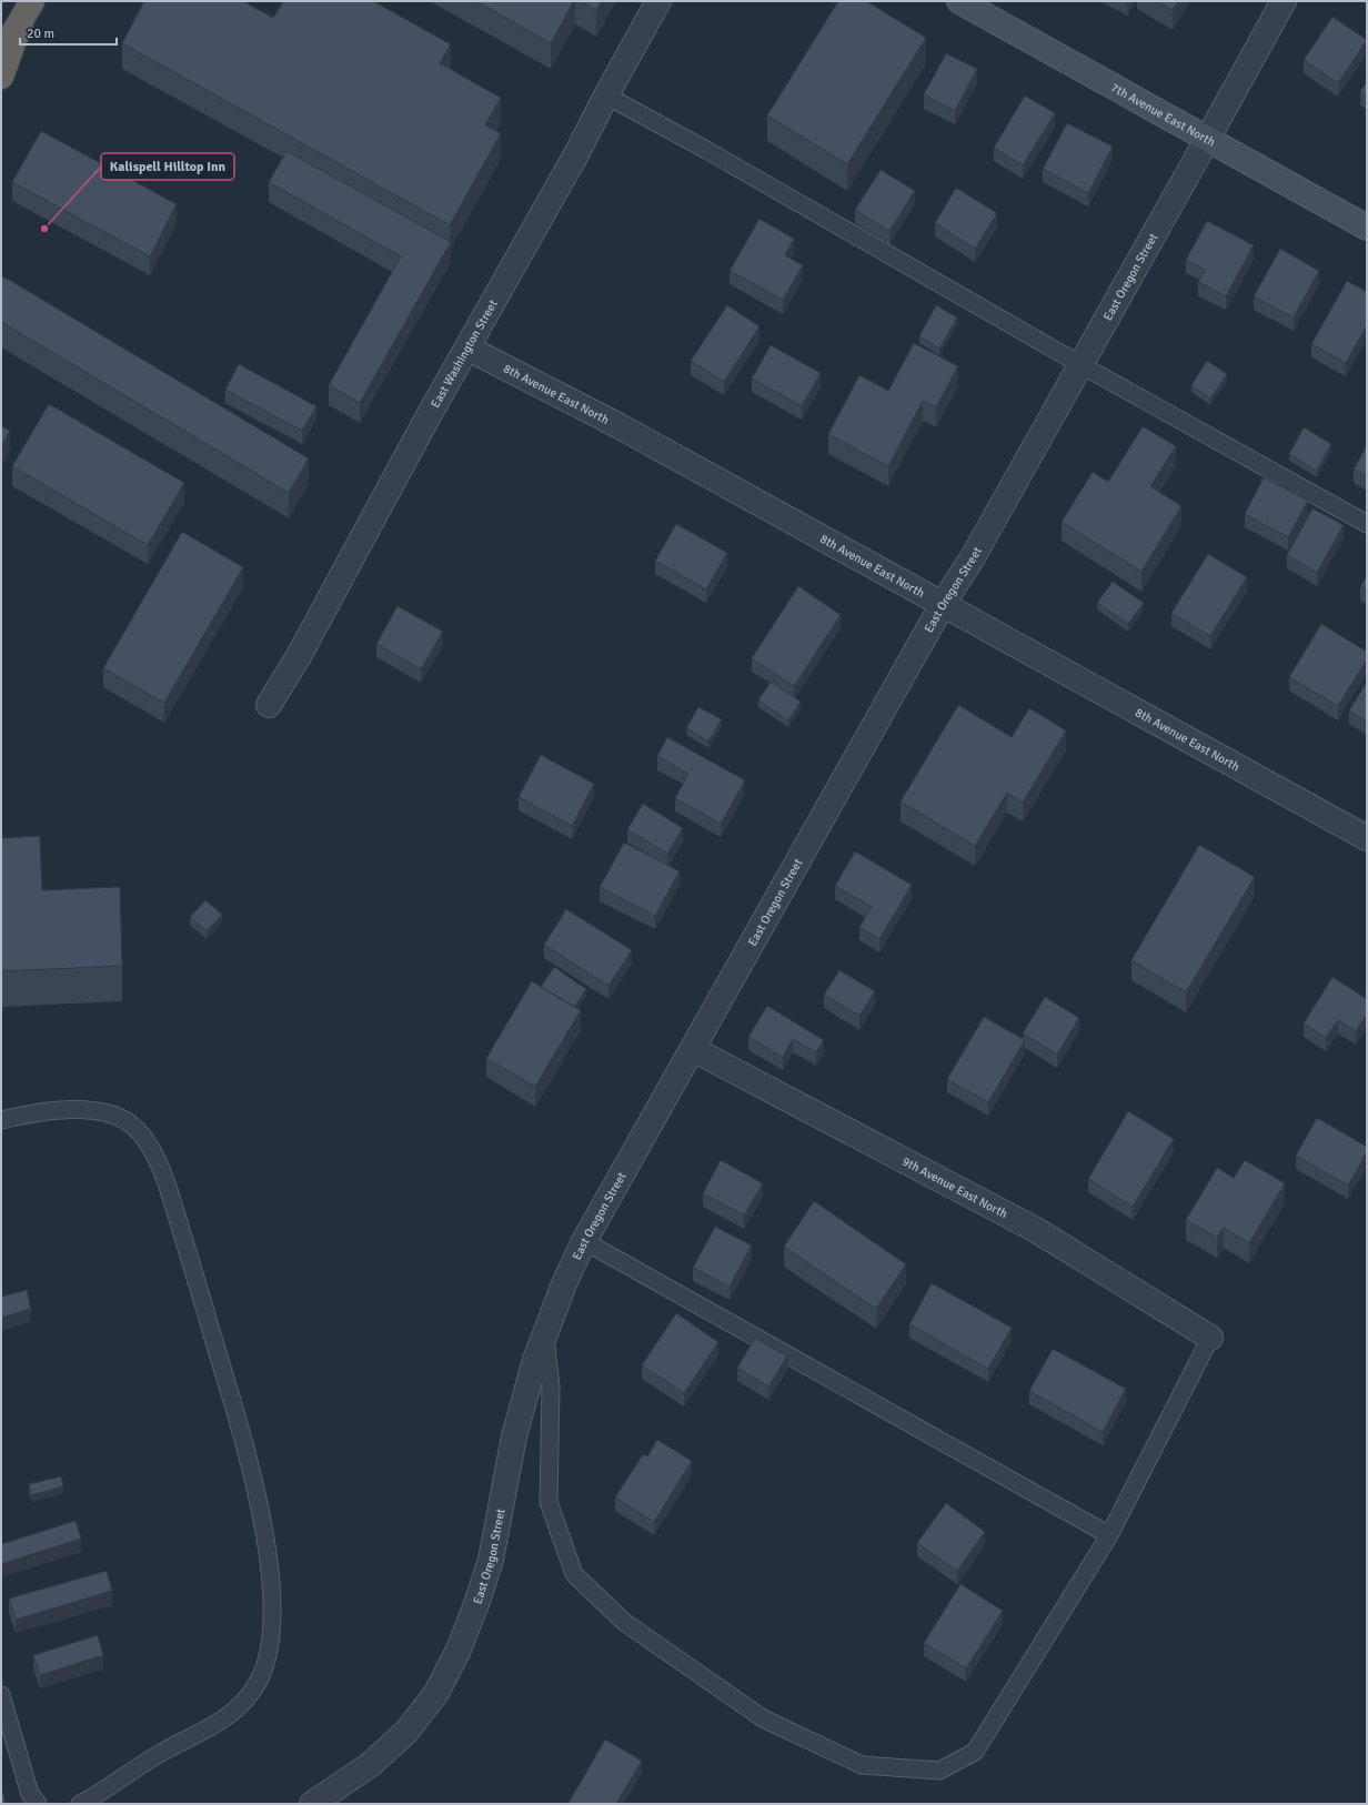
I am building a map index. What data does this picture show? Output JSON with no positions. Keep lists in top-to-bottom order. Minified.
{"streets":{"main road":["7th Avenue East North"],"street":["East Oregon Street","East Washington Street","8th Avenue East North","9th Avenue East North"]},"crossings":[["7th Avenue East North","East Oregon Street"],["East Oregon Street","8th Avenue East North"],["East Oregon Street","9th Avenue East North"],["East Washington Street","8th Avenue East North"]],"places":["Kalispell Hilltop Inn"],"scale_bar":"20 m"}
